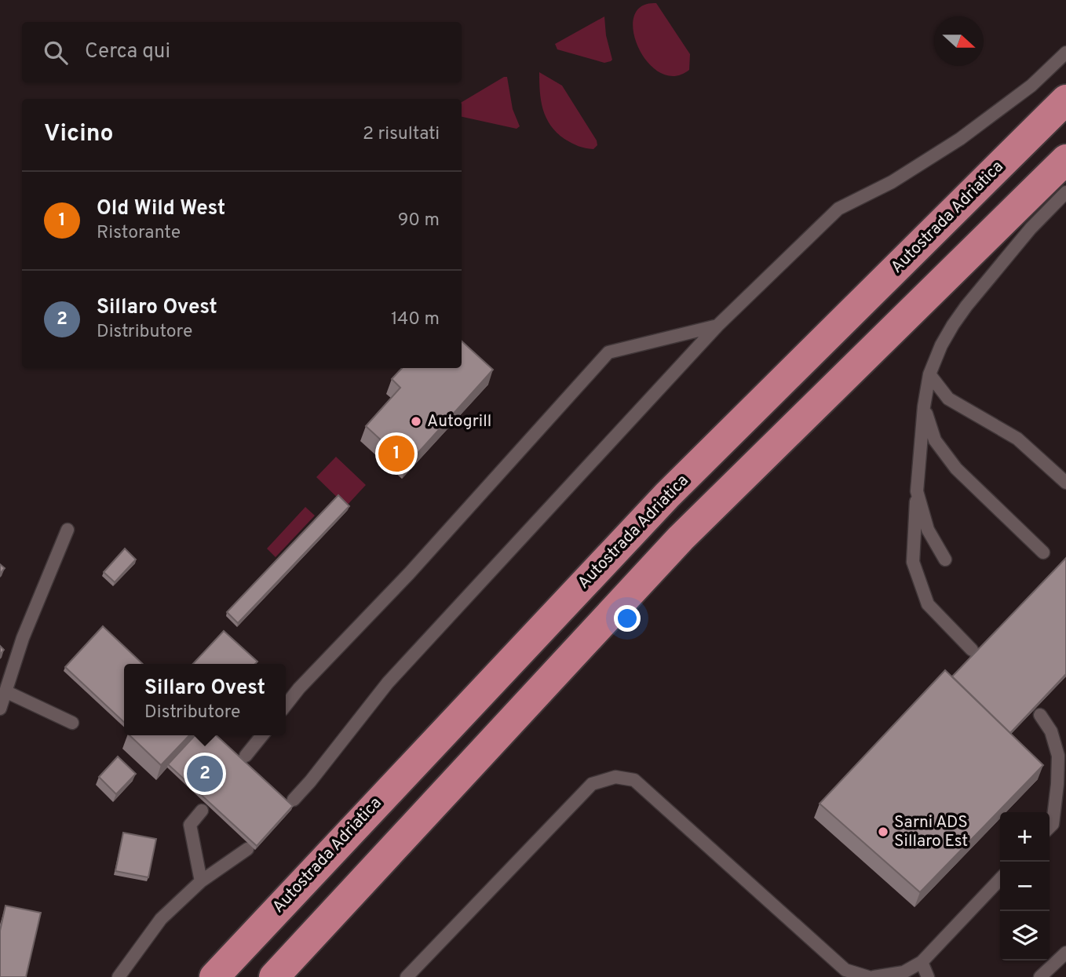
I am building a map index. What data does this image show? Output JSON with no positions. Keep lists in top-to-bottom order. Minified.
{"streets":{"highway":["Autostrada Adriatica"]},"places":["Autogrill","Sarni ADS Sillaro Est"],"north":"right","page":{"search":"Cerca qui","heading":["Vicino","2 risultati"],"list":[{"mark":"1","name":"Old Wild West","note":"Ristorante","value":"90 m"},{"mark":"2","name":"Sillaro Ovest","note":"Distributore","value":"140 m"}],"pins":["1","2"],"popup":["Sillaro Ovest","Distributore"],"map_buttons":["+","−"]}}
